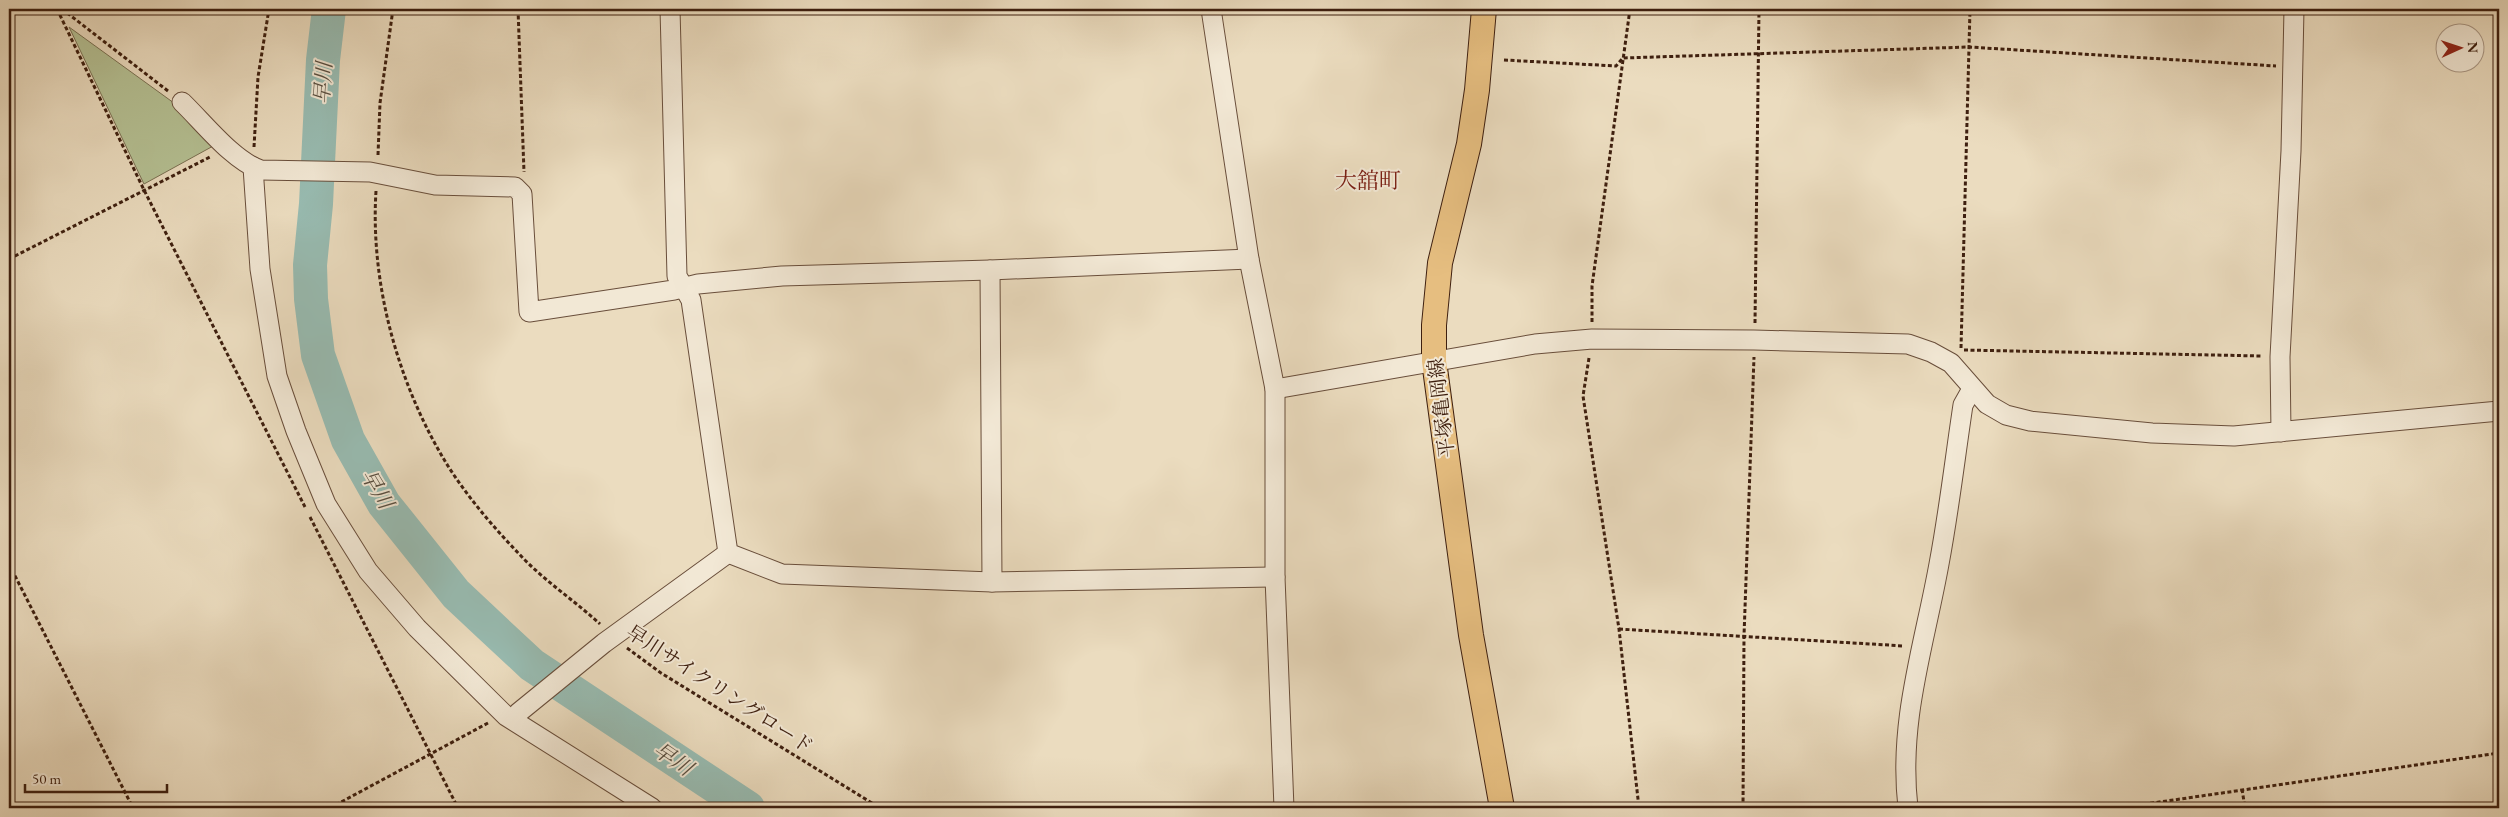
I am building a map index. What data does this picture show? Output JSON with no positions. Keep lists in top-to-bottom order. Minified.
{"streets":{"main road":["平塚亀岡線"],"path":["早川サイクリングロード"]},"districts":["大舘町"],"water":["早川"],"scale_bar":"50 m","north":"right"}
